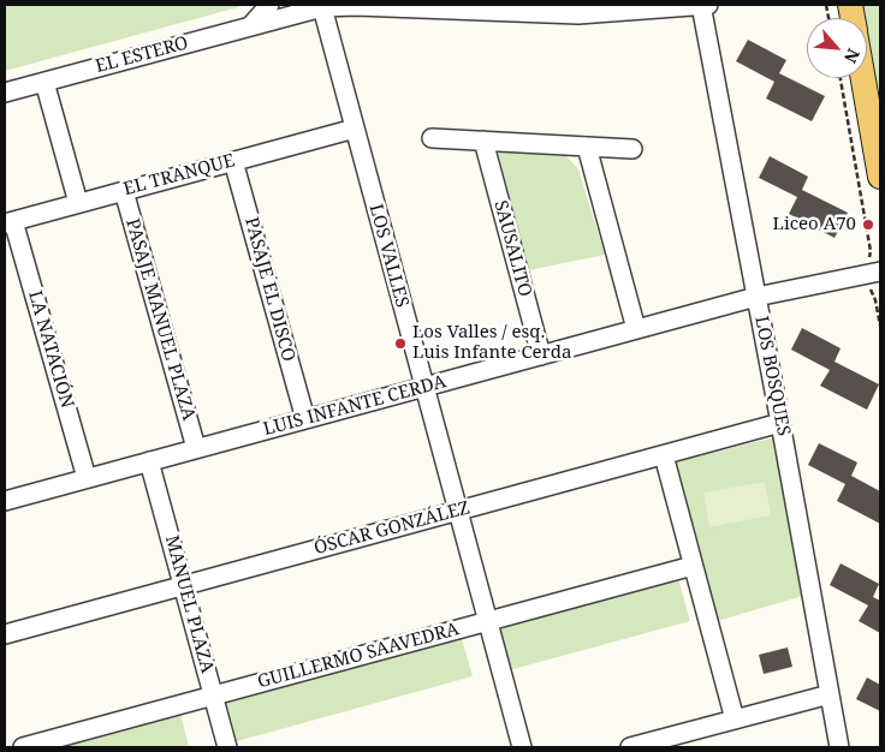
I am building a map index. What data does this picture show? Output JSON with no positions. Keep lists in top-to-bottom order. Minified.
{"streets":{"street":["EL ESTERO","EL TRANQUE","SAUSALITO","LOS VALLES","PASAJE EL DISCO","PASAJE MANUEL PLAZA","LA NATACIÓN","LOS BOSQUES","LUIS INFANTE CERDA","ÓSCAR GONZÁLEZ","MANUEL PLAZA","GUILLERMO SAAVEDRA"]},"crossings":[["EL ESTERO","LOS VALLES"],["EL ESTERO","LOS BOSQUES"],["EL TRANQUE","LOS VALLES"],["EL TRANQUE","PASAJE EL DISCO"],["EL TRANQUE","PASAJE MANUEL PLAZA"],["EL TRANQUE","LA NATACIÓN"],["SAUSALITO","LUIS INFANTE CERDA"],["LOS VALLES","LUIS INFANTE CERDA"],["LOS VALLES","ÓSCAR GONZÁLEZ"],["LOS VALLES","GUILLERMO SAAVEDRA"],["PASAJE EL DISCO","LUIS INFANTE CERDA"],["PASAJE MANUEL PLAZA","LUIS INFANTE CERDA"],["LA NATACIÓN","LUIS INFANTE CERDA"],["LOS BOSQUES","LUIS INFANTE CERDA"],["LOS BOSQUES","ÓSCAR GONZÁLEZ"],["LUIS INFANTE CERDA","MANUEL PLAZA"],["ÓSCAR GONZÁLEZ","MANUEL PLAZA"],["MANUEL PLAZA","GUILLERMO SAAVEDRA"]],"places":["Liceo A70","Los Valles / esq. Luis Infante Cerda"],"north":"bottom right"}
